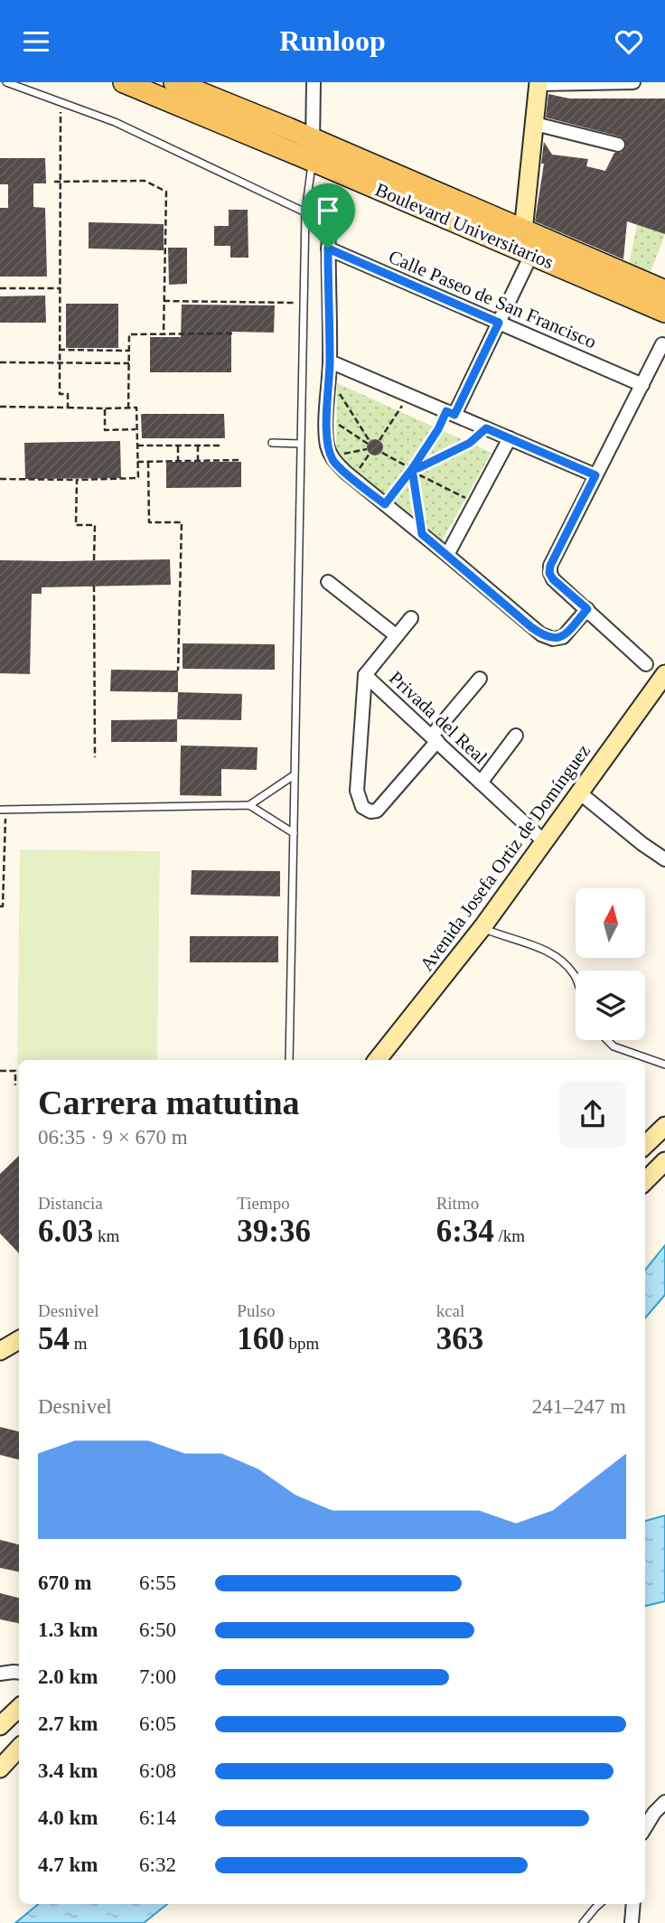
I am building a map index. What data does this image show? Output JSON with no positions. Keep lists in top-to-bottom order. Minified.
{"streets":{"main road":["Boulevard Universitarios"],"street":["Calle Paseo de San Francisco","Privada del Real","Avenida Josefa Ortiz de Domínguez"]},"crossings":[["Privada del Real","Avenida Josefa Ortiz de Domínguez"]],"north":"top","page":{"header":"Runloop","heading":["Carrera matutina","06:35 · 9 × 670 m"],"stats":[["Distancia","6.03 km"],["Tiempo","39:36"],["Ritmo","6:34 /km"],["Desnivel","54 m"],["Pulso","160 bpm"],["kcal","363"]],"chart":["Desnivel","241–247 m"],"list":[{"name":"670 m","note":"6:55"},{"name":"1.3 km","note":"6:50"},{"name":"2.0 km","note":"7:00"},{"name":"2.7 km","note":"6:05"},{"name":"3.4 km","note":"6:08"},{"name":"4.0 km","note":"6:14"},{"name":"4.7 km","note":"6:32"}]}}
